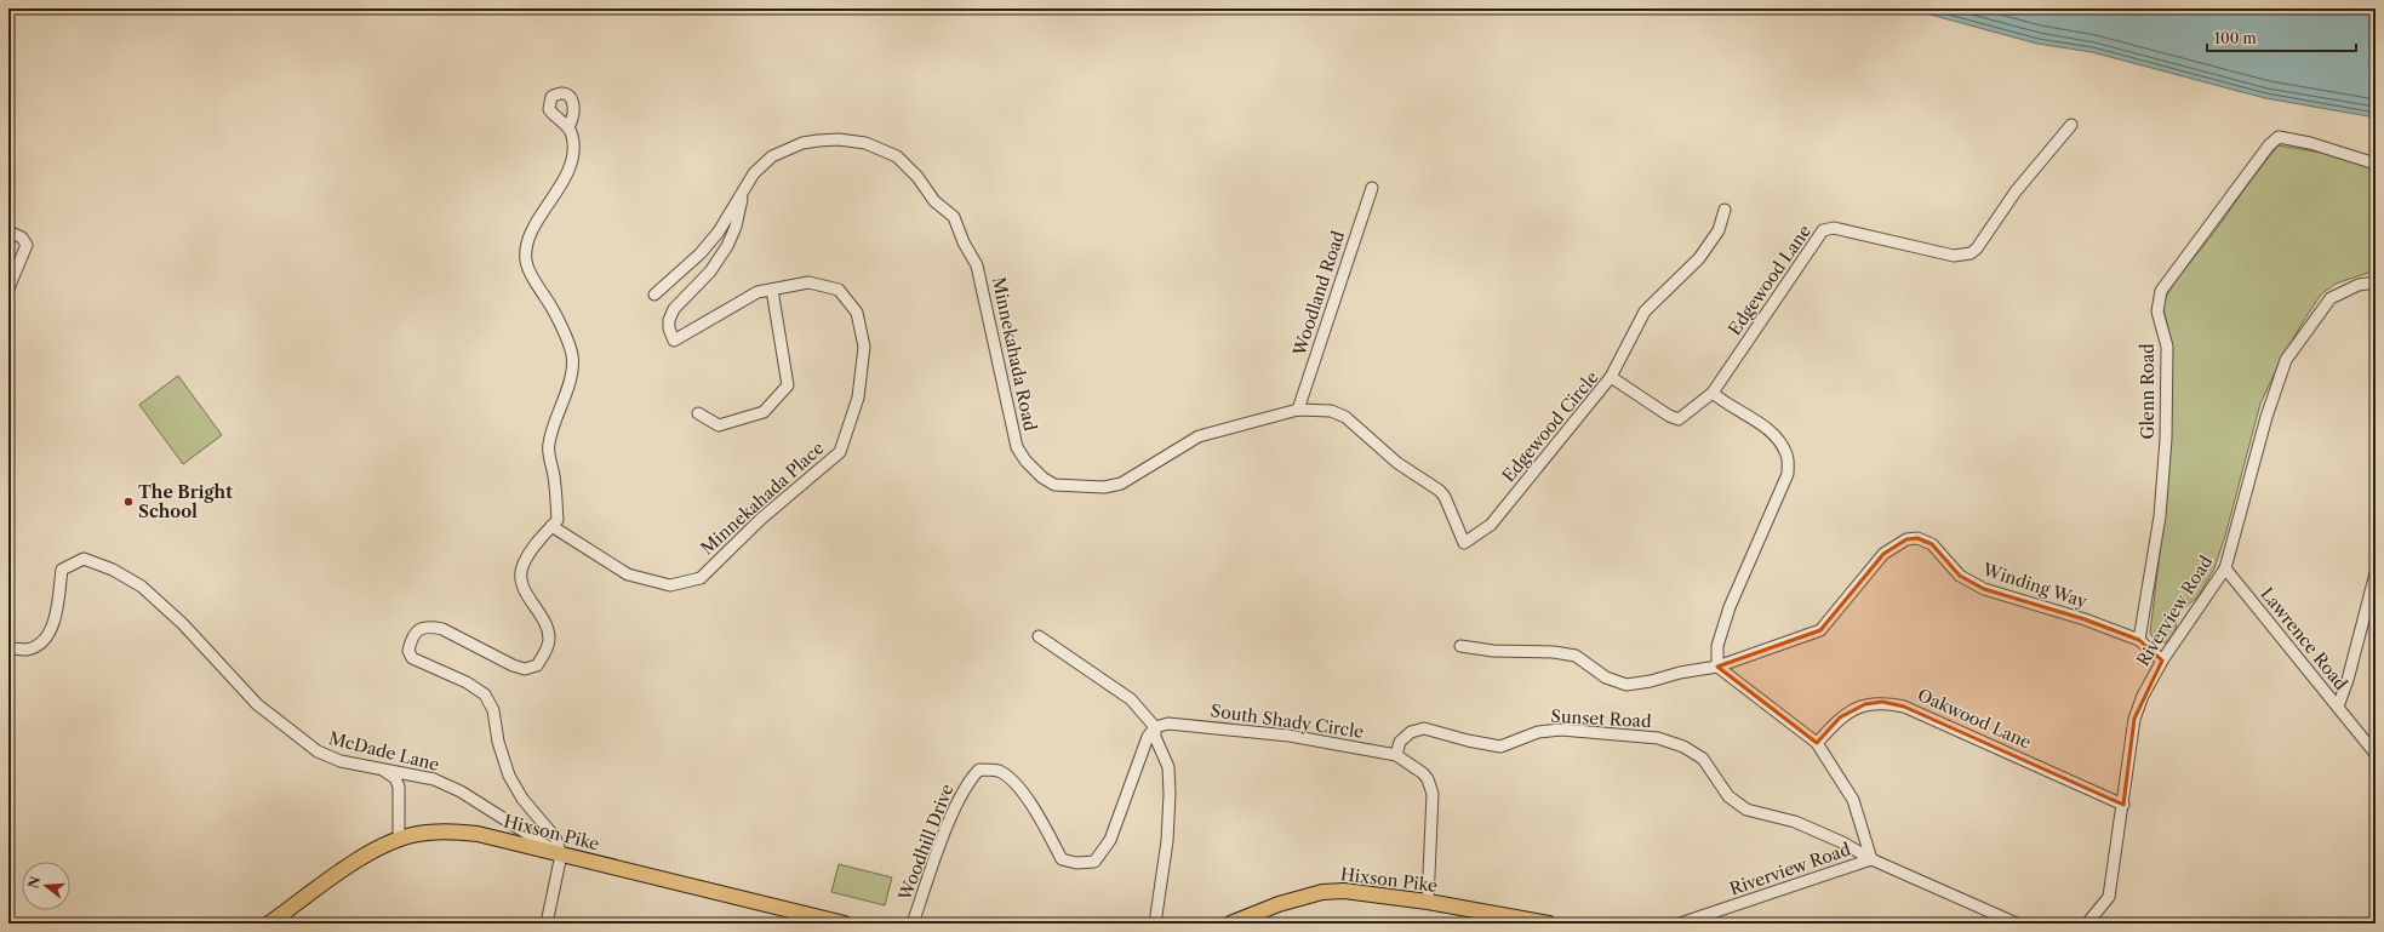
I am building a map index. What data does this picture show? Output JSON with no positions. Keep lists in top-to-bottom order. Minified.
{"streets":{"main road":["Hixson Pike"],"street":["Edgewood Lane","Woodland Road","Minnekahada Road","Glenn Road","Edgewood Circle","Minnekahada Place","Winding Way","Riverview Road","Lawrence Road","Sunset Road","Oakwood Lane","South Shady Circle","McDade Lane","Woodhill Drive"]},"crossings":[["Edgewood Lane","Edgewood Circle"],["Woodland Road","Minnekahada Road"],["Minnekahada Road","Edgewood Circle"],["Minnekahada Road","Minnekahada Place"],["Glenn Road","Winding Way"],["Winding Way","Riverview Road"],["Riverview Road","Lawrence Road"],["Riverview Road","Sunset Road"],["Riverview Road","Oakwood Lane"],["Sunset Road","South Shady Circle"],["South Shady Circle","Hixson Pike"],["South Shady Circle","Woodhill Drive"],["McDade Lane","Hixson Pike"]],"places":["The Bright School"],"scale_bar":"100 m","north":"left"}
